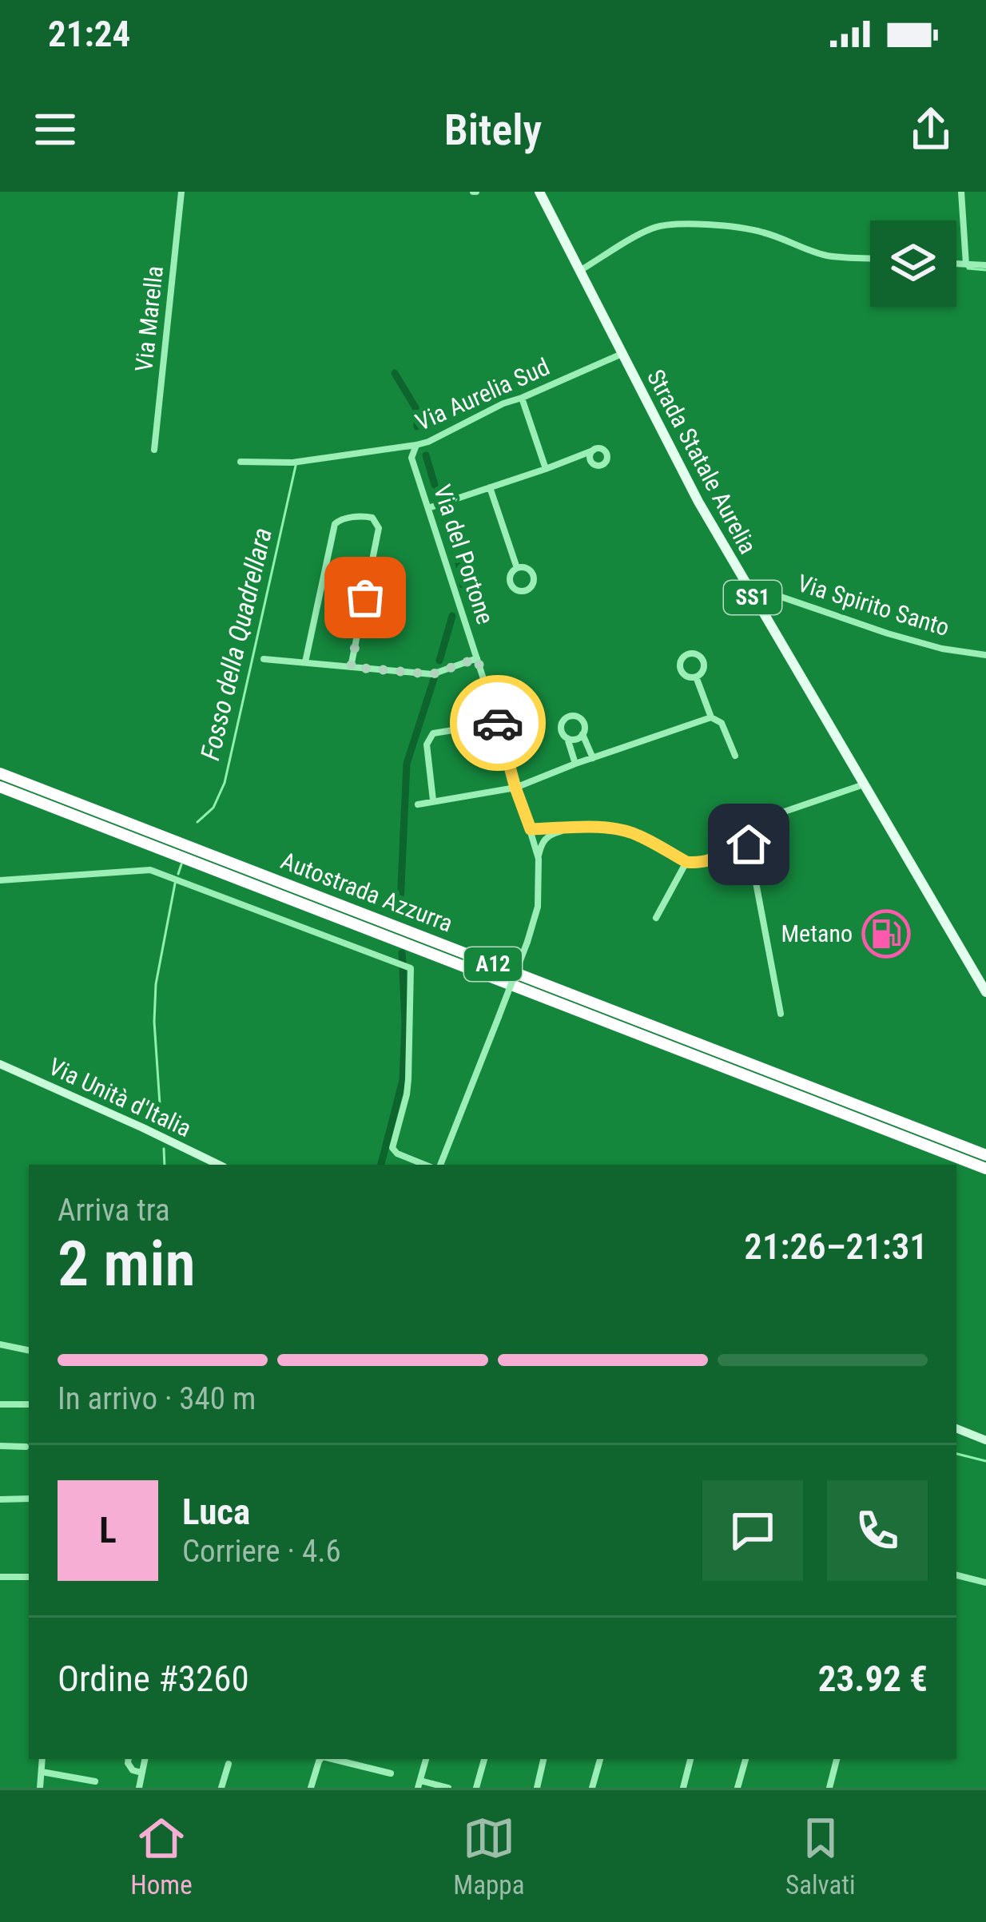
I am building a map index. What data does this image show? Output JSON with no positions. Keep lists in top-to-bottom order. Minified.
{"streets":{"highway":["Autostrada Azzurra","A12"],"main road":["Strada Statale Aurelia","SS1","Via Unità d'Italia"],"street":["Via Marella","Via Aurelia Sud","Via del Portone","Via Spirito Santo"]},"crossings":[["Via Aurelia Sud","Strada Statale Aurelia"],["Via Aurelia Sud","Via del Portone"],["Strada Statale Aurelia","Via Spirito Santo"]],"water":["Fosso della Quadrellara"],"places":{"fuel station":["Metano"]},"page":{"status":"21:24","header":"Bitely","heading":["2 min","Arriva tra","21:26–21:31"],"panel":["Luca","Corriere · 4.6","Ordine #3260","23.92 €"],"bar":"In arrivo · 340 m","round":"L","tabs":["Home","Mappa","Salvati"]}}
